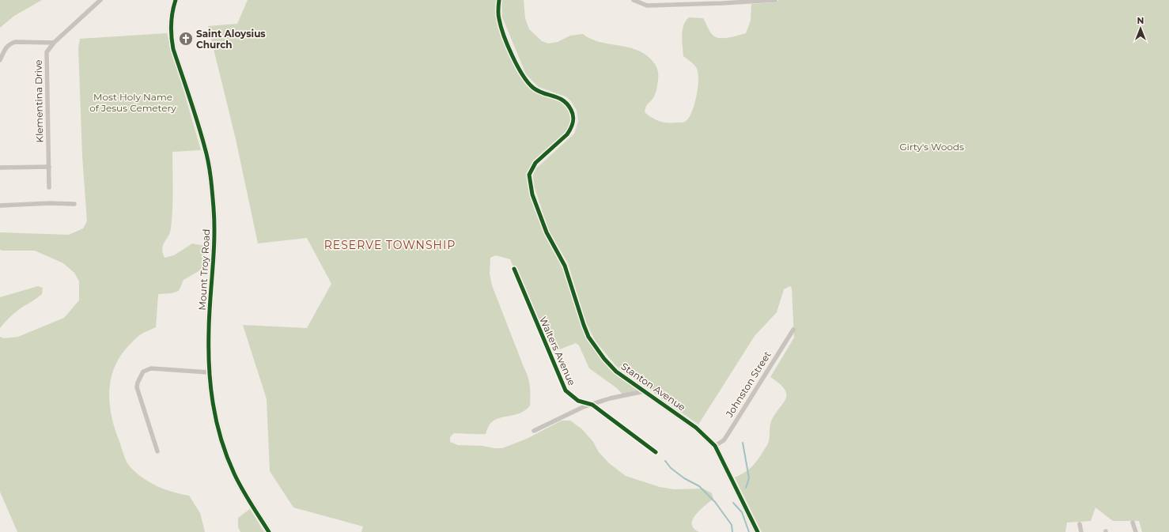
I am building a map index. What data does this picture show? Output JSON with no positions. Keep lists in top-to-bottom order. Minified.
{"streets":{"street":["Klementina Drive","Mount Troy Road","Walters Avenue","Johnston Street","Stanton Avenue"]},"crossings":[["Johnston Street","Stanton Avenue"]],"districts":["RESERVE TOWNSHIP"],"parks":["Most Holy Name of Jesus Cemetery","Girty's Woods"],"places":{"church":["Saint Aloysius Church"]},"north":"top"}
